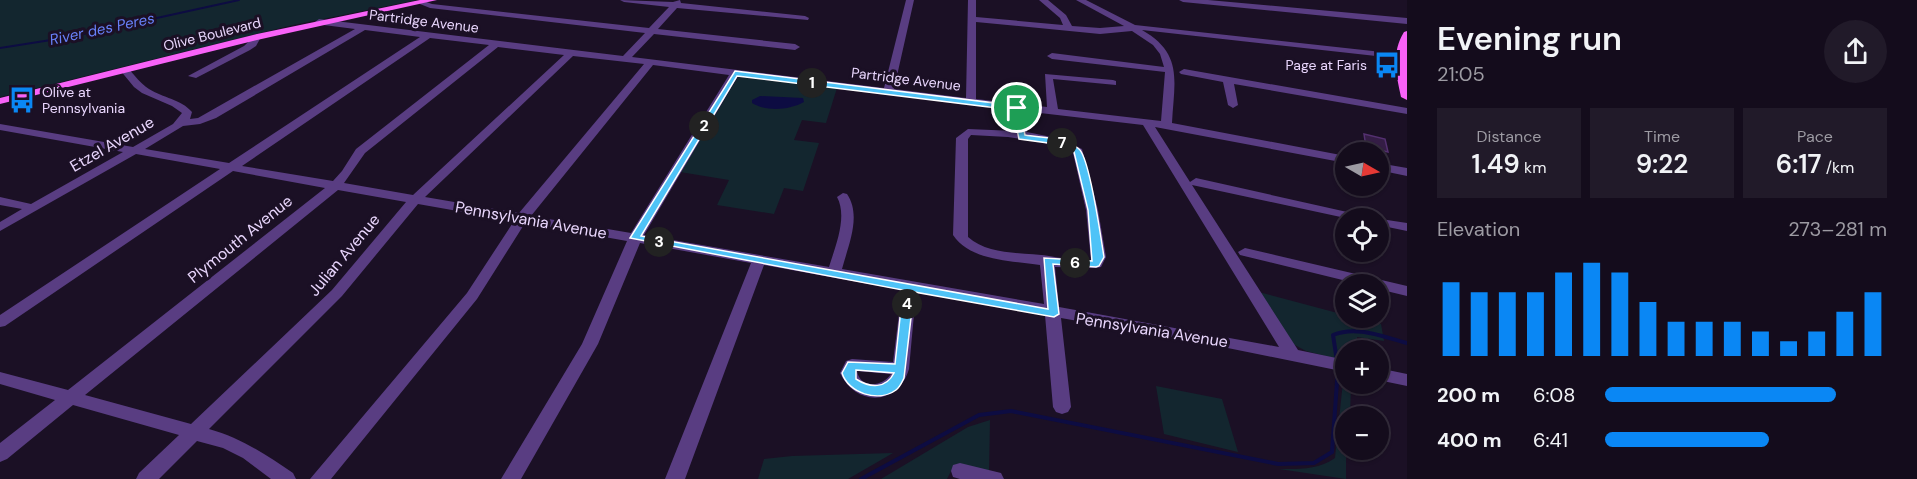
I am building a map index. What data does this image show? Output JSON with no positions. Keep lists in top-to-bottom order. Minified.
{"streets":{"main road":["Olive Boulevard"],"street":["Partridge Avenue","Etzel Avenue","Pennsylvania Avenue","Plymouth Avenue","Julian Avenue"]},"crossings":[["Partridge Avenue","Olive Boulevard"],["Partridge Avenue","Plymouth Avenue"],["Partridge Avenue","Julian Avenue"],["Olive Boulevard","Etzel Avenue"],["Etzel Avenue","Pennsylvania Avenue"],["Pennsylvania Avenue","Plymouth Avenue"],["Pennsylvania Avenue","Julian Avenue"]],"water":["River des Peres"],"places":{"bus stop":["Page at Faris","Olive at Pennsylvania"]},"north":"right","page":{"heading":["Evening run","21:05"],"pins":["1","2","7","3","6","4"],"stats":[["Distance","1.49 km"],["Time","9:22"],["Pace","6:17 /km"]],"map_buttons":["+","−"],"chart":["Elevation","273–281 m"],"list":[{"name":"200 m","note":"6:08"},{"name":"400 m","note":"6:41"}]}}
